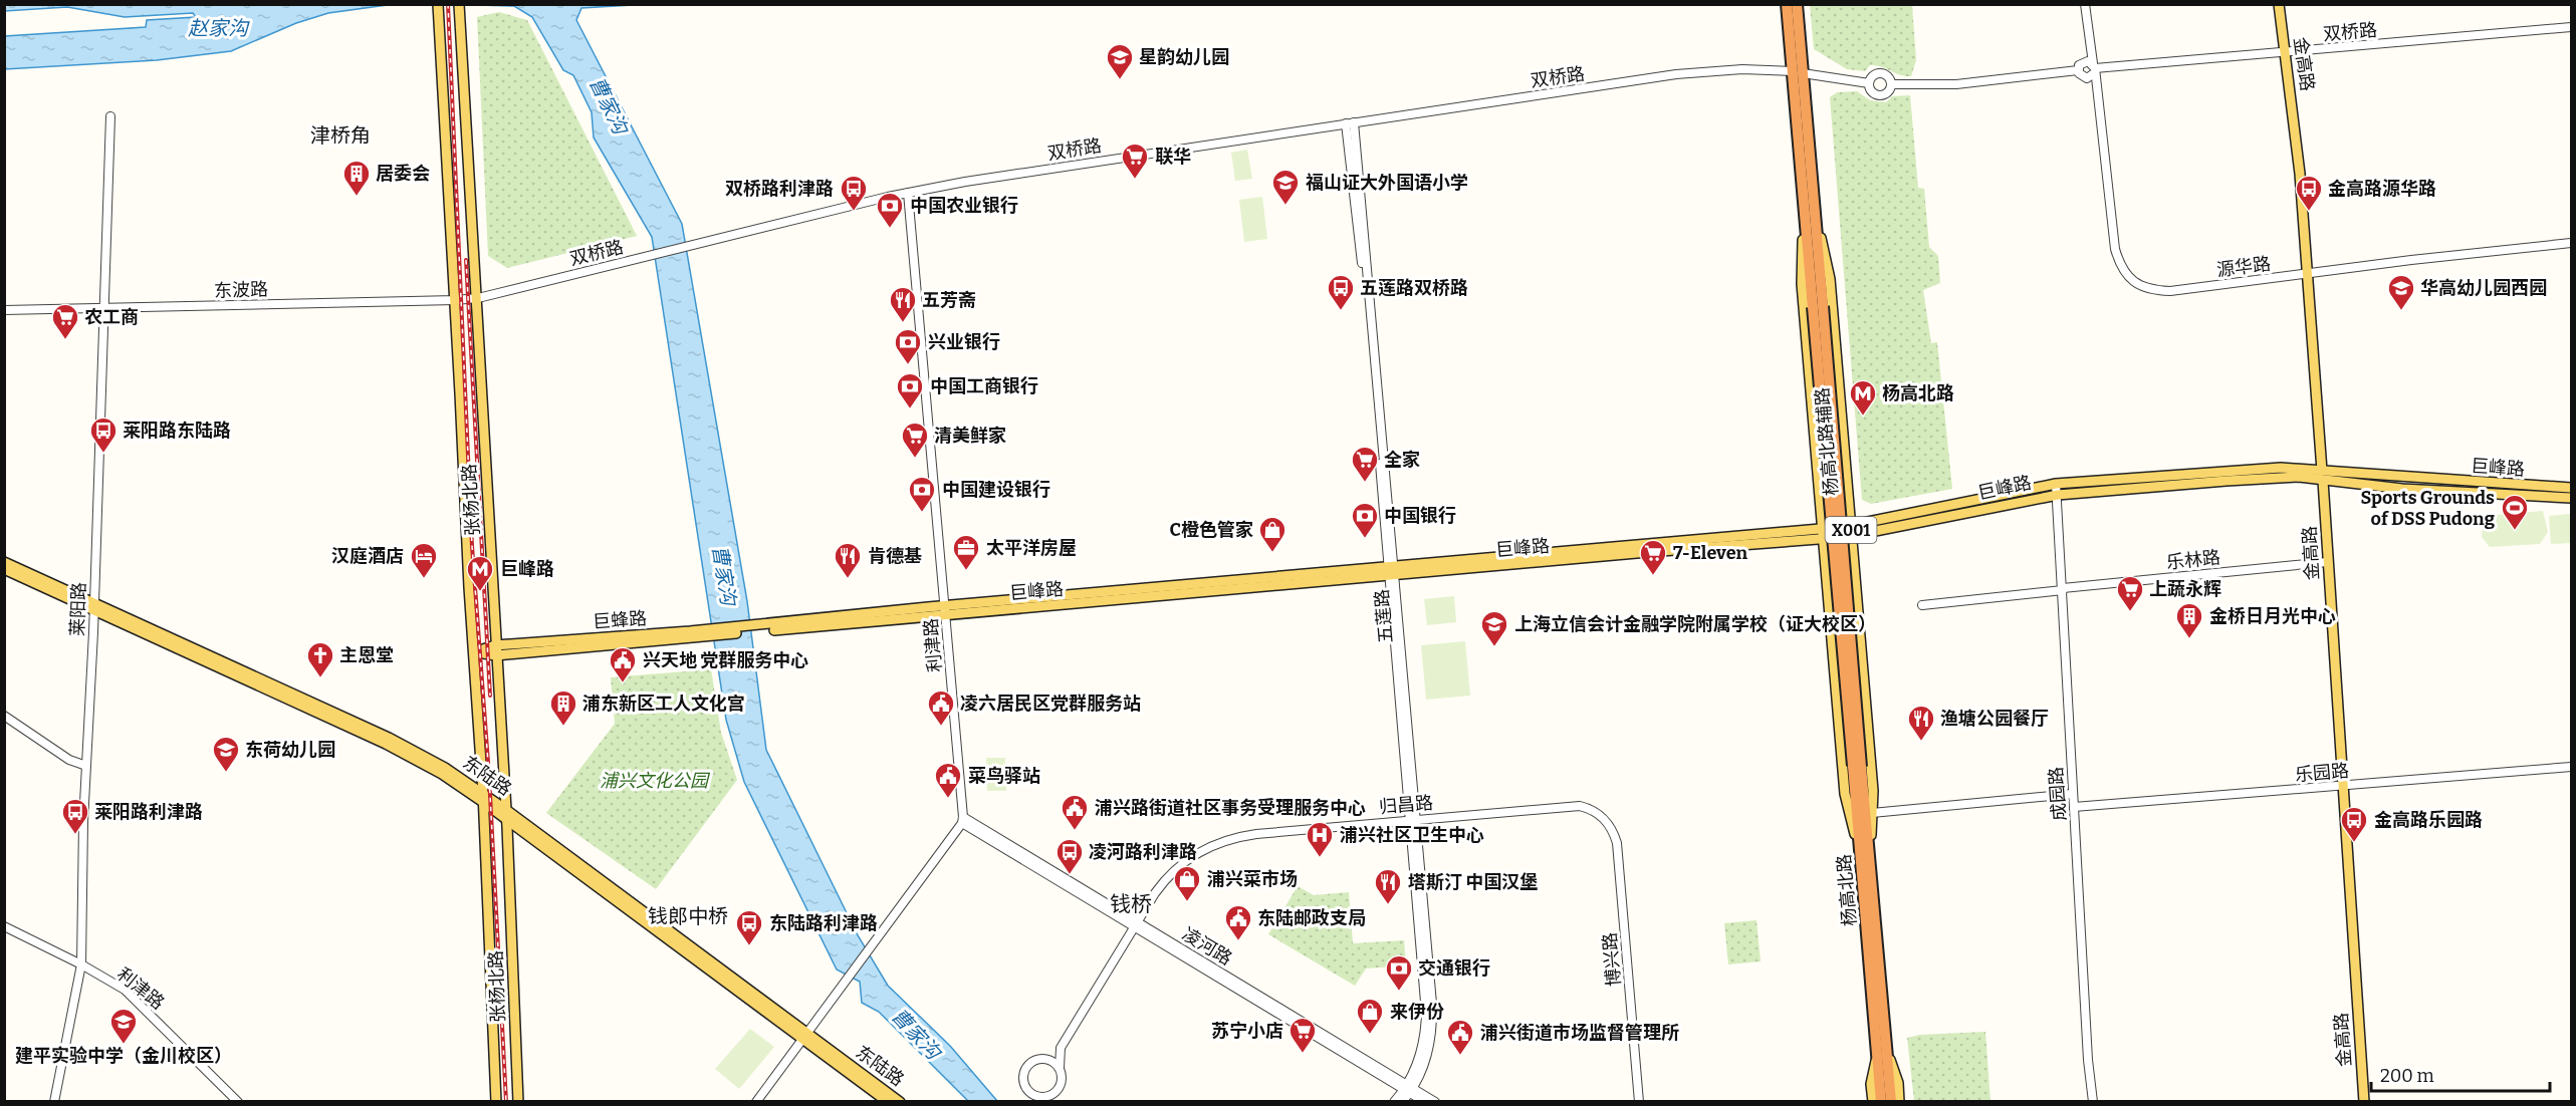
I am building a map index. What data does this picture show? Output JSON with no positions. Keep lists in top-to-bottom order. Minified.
{"streets":{"highway":["X001","杨高北路"],"main road":["金高路","杨高北路辅路","巨峰路","张杨北路","东陆路"],"street":["双桥路","源华路","东波路","乐林路","莱阳路","五莲路","利津路","乐园路","成园路","归昌路","凌河路","博兴路"]},"crossings":[["双桥路","金高路"],["双桥路","源华路"],["双桥路","东波路"],["双桥路","张杨北路"],["双桥路","五莲路"],["双桥路","利津路"],["双桥路","杨高北路"],["金高路","源华路"],["金高路","巨峰路"],["金高路","乐林路"],["金高路","乐园路"],["东波路","张杨北路"],["东波路","莱阳路"],["杨高北路辅路","巨峰路"],["杨高北路辅路","杨高北路"],["巨峰路","张杨北路"],["巨峰路","五莲路"],["巨峰路","利津路"],["巨峰路","成园路"],["张杨北路","东陆路"],["乐林路","成园路"],["莱阳路","利津路"],["莱阳路","东陆路"],["五莲路","归昌路"],["五莲路","凌河路"],["利津路","凌河路"],["乐园路","成园路"],["归昌路","凌河路"],["归昌路","博兴路"]],"districts":["津桥角","钱桥","钱郎中桥"],"water":["赵家沟","曹家沟"],"parks":["浦兴文化公园"],"places":{"school or university":["星韵幼儿园","福山证大外国语小学","华高幼儿园西园","上海立信会计金融学院附属学校（证大校区）","东荷幼儿园","建平实验中学（金川校区）"],"supermarket":["联华","农工商","清美鲜家","全家","7-Eleven","上蔬永辉","苏宁小店"],"building":["居委会","金桥日月光中心","浦东新区工人文化宫"],"bus stop":["双桥路利津路","金高路源华路","五莲路双桥路","莱阳路东陆路","莱阳路利津路","金高路乐园路","凌河路利津路","东陆路利津路"],"bank":["中国农业银行","兴业银行","中国工商银行","中国建设银行","中国银行","交通银行"],"restaurant":["五芳斋","肯德基","渔塘公园餐厅","塔斯汀 中国汉堡"],"metro station":["杨高北路","巨峰路"],"sports":["Sports Grounds of DSS Pudong"],"shop":["C橙色管家","浦兴菜市场","来伊份"],"office":["太平洋房屋"],"hotel":["汉庭酒店"],"church":["主恩堂"],"public building":["兴天地 党群服务中心","凌六居民区党群服务站","菜鸟驿站","浦兴路街道社区事务受理服务中心","东陆邮政支局","浦兴街道市场监督管理所"],"hospital":["浦兴社区卫生中心"]},"scale_bar":"200 m"}
